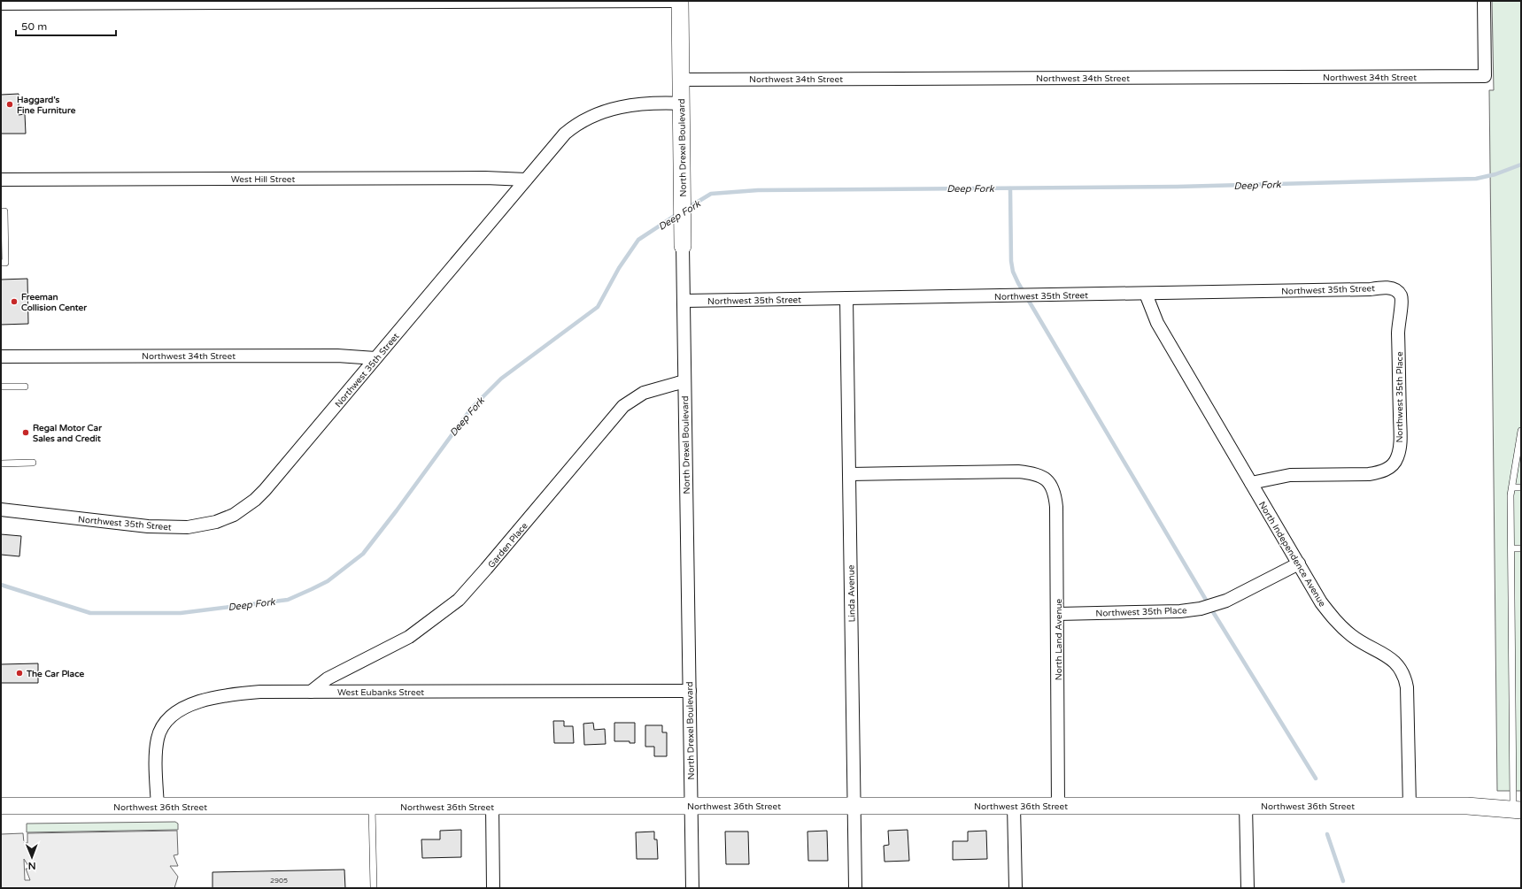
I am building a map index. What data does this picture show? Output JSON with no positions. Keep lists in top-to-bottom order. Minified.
{"streets":{"main road":["North Drexel Boulevard","Northwest 36th Street"],"street":["Northwest 34th Street","West Hill Street","Northwest 35th Street","Northwest 35th Place","Garden Place","North Independence Avenue","Linda Avenue","North Land Avenue","West Eubanks Street"]},"crossings":[["Northwest 34th Street","North Drexel Boulevard"],["Northwest 34th Street","Northwest 35th Street"],["North Drexel Boulevard","Northwest 35th Street"],["North Drexel Boulevard","Garden Place"],["North Drexel Boulevard","West Eubanks Street"],["North Drexel Boulevard","Northwest 36th Street"],["West Hill Street","Northwest 35th Street"],["Northwest 35th Street","Northwest 35th Place"],["Northwest 35th Street","North Independence Avenue"],["Northwest 35th Street","Linda Avenue"],["Northwest 35th Place","North Independence Avenue"],["Northwest 35th Place","North Land Avenue"],["Garden Place","West Eubanks Street"],["North Independence Avenue","Northwest 36th Street"],["Linda Avenue","North Land Avenue"],["Linda Avenue","Northwest 36th Street"],["North Land Avenue","Northwest 36th Street"],["West Eubanks Street","Northwest 36th Street"]],"water":["Deep Fork"],"places":["Haggard's Fine Furniture","Freeman Collision Center","Regal Motor Car Sales and Credit","The Car Place"],"house_numbers":["2905"],"scale_bar":"50 m","north":"bottom"}
